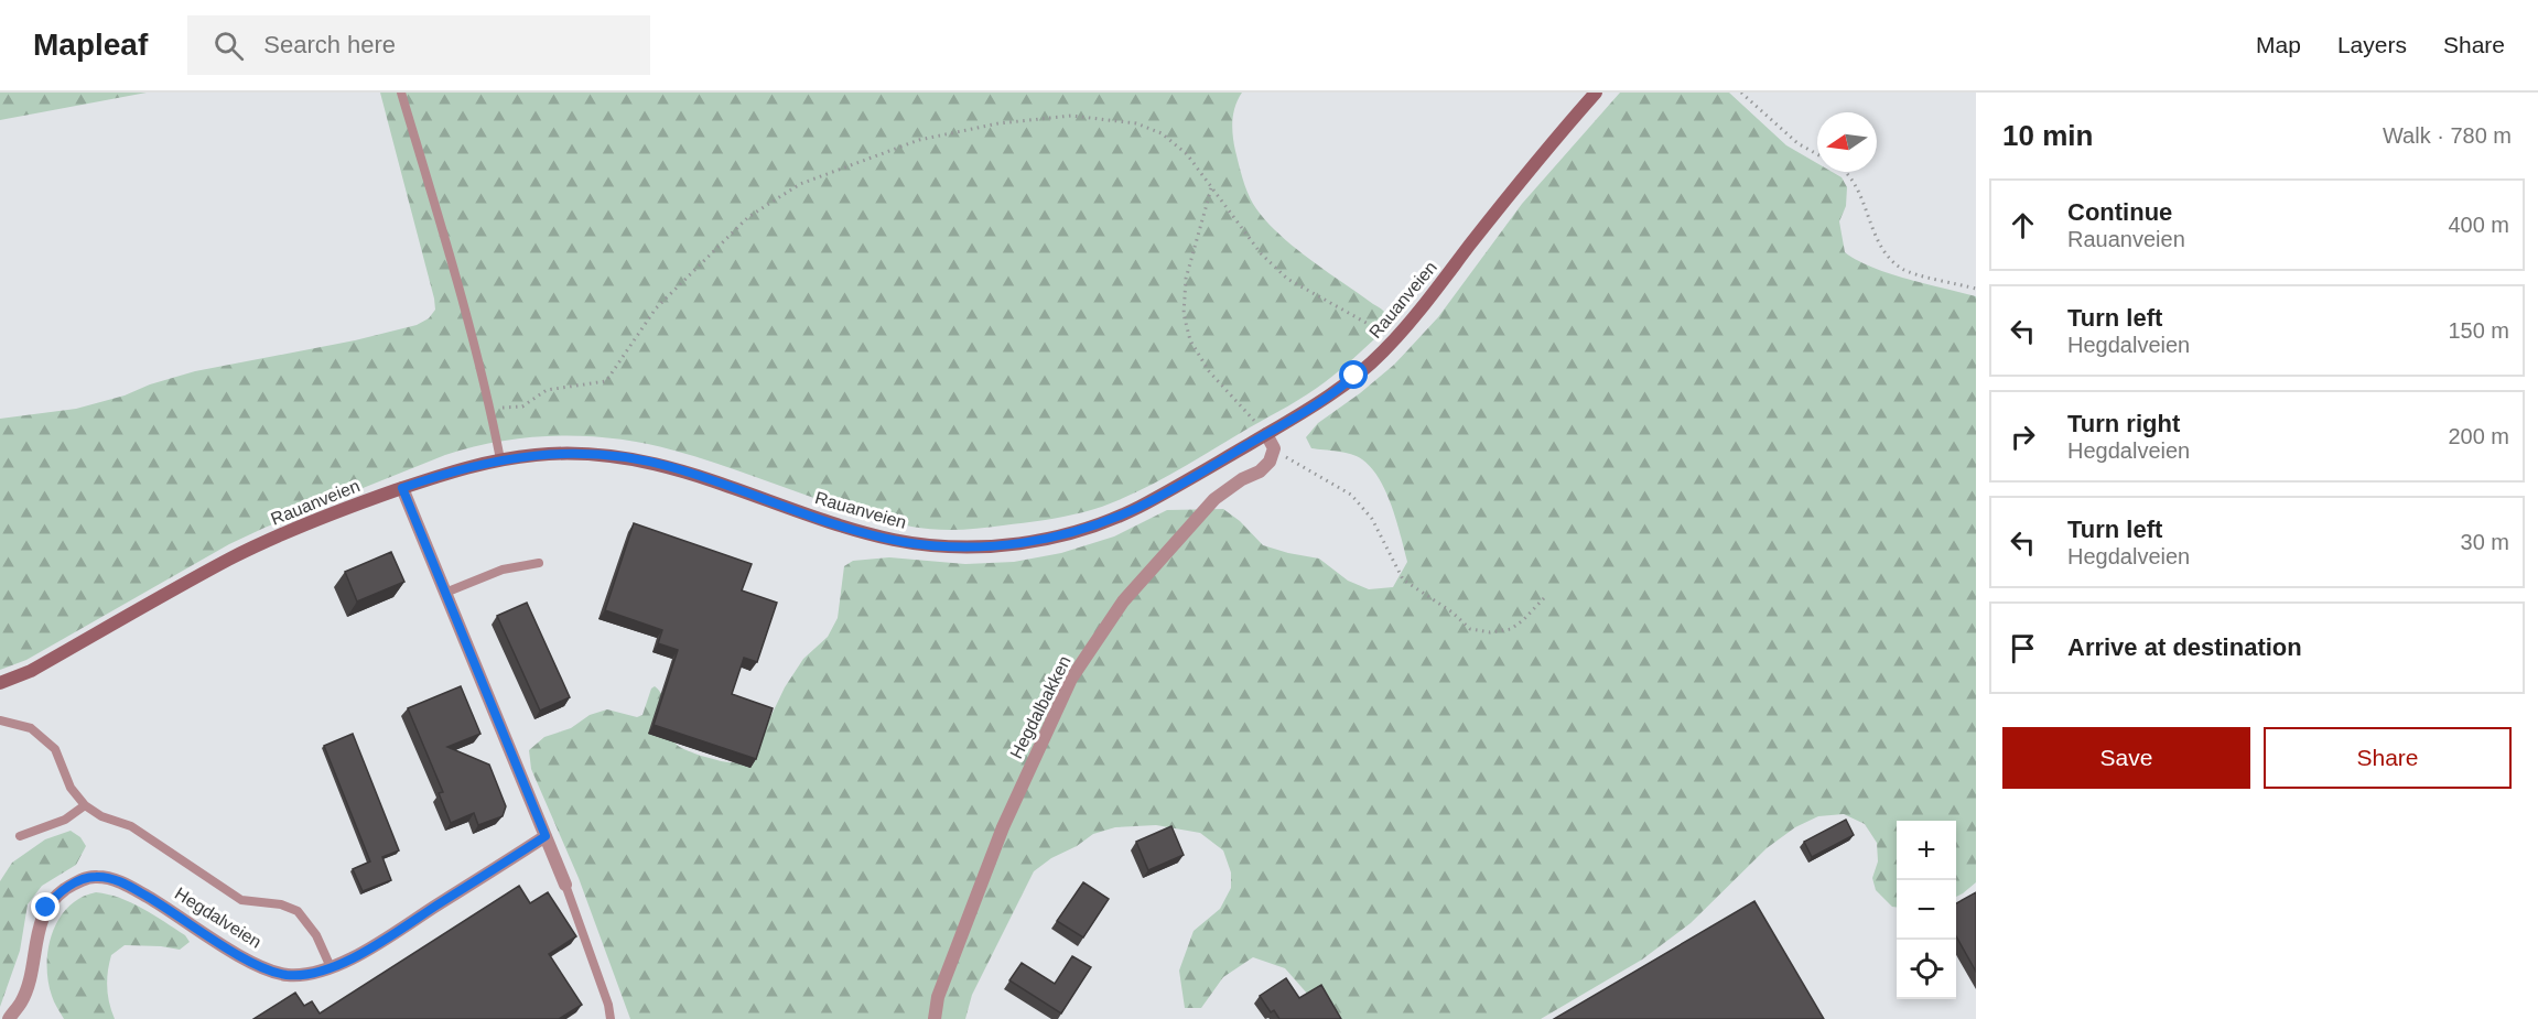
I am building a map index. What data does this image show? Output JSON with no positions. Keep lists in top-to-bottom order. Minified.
{"streets":{"main road":["Rauanveien"],"street":["Hegdalbakken","Hegdalveien"]},"north":"left","page":{"header":"Mapleaf","search":"Search here","nav":["Map","Layers","Share"],"heading":["10 min","Walk · 780 m"],"list":[["Continue","Rauanveien","400 m"],["Turn left","Hegdalveien","150 m"],["Turn right","Hegdalveien","200 m"],["Turn left","Hegdalveien","30 m"],"Arrive at destination"],"buttons":["Save","Share"],"map_buttons":["+","−"]}}
